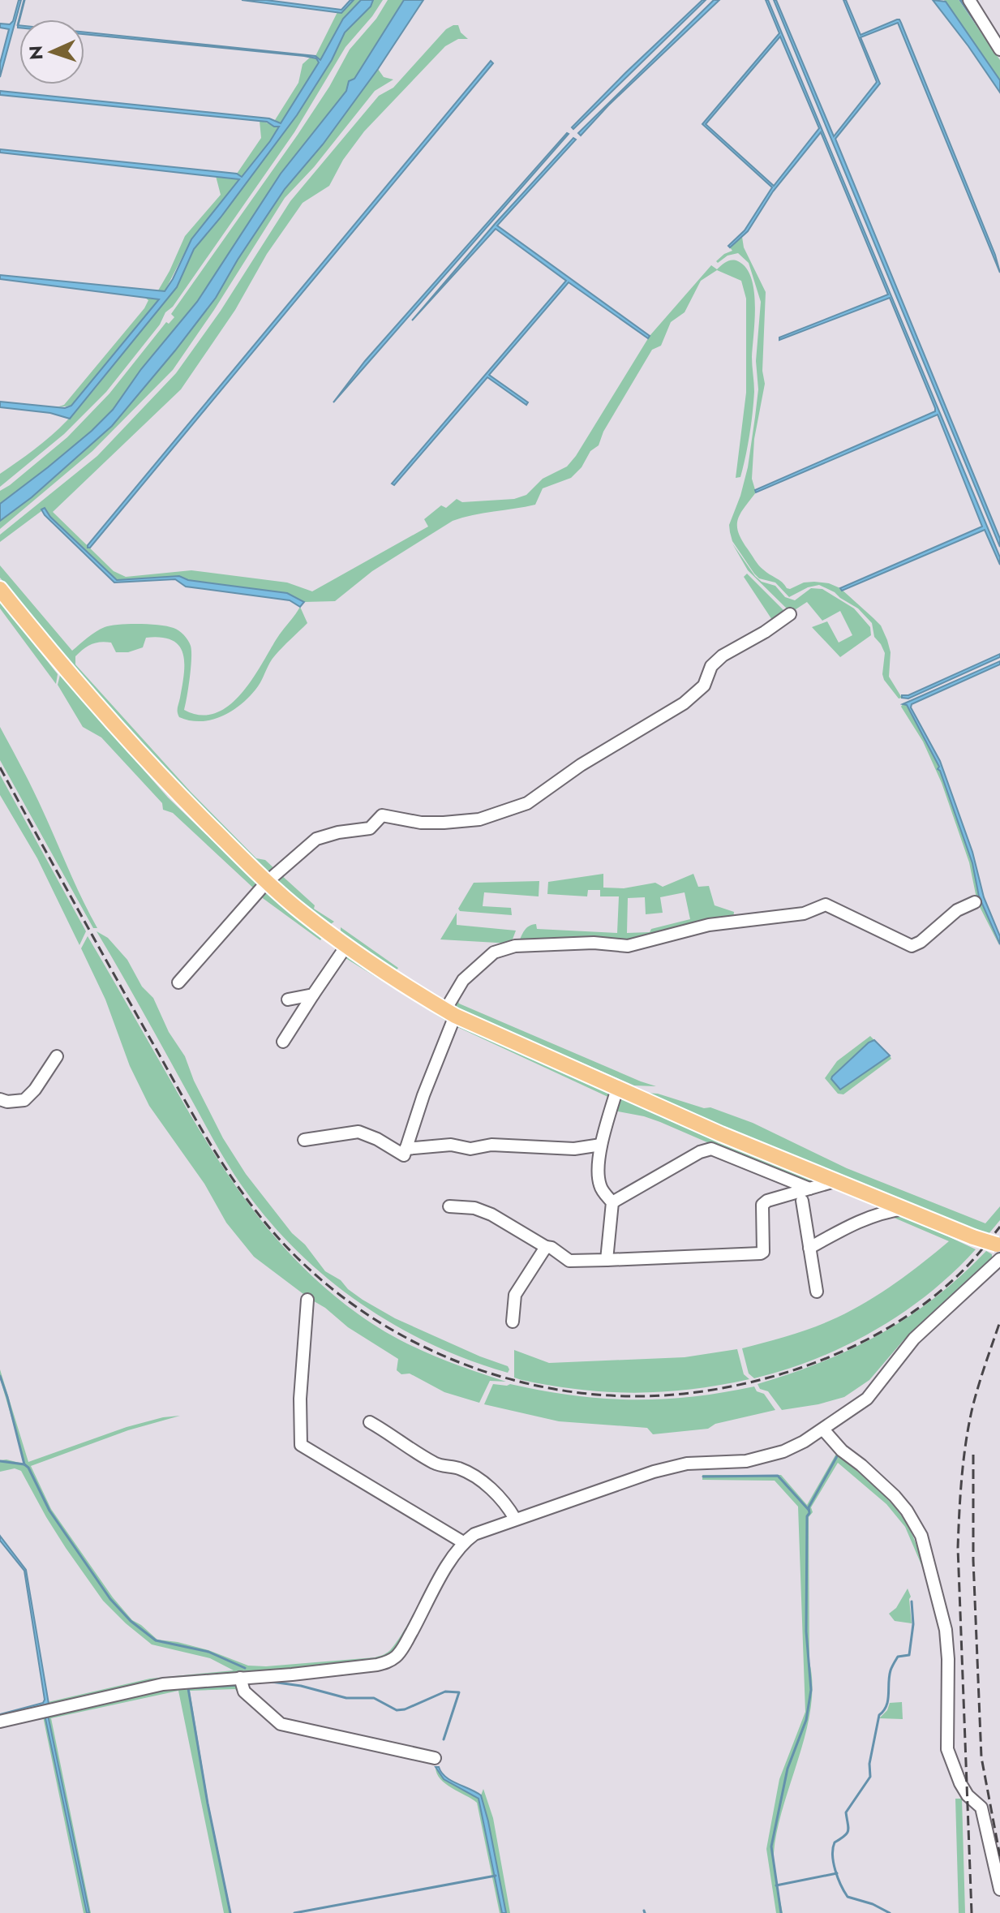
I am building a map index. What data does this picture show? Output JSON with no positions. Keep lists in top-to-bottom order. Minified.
{"north":"left"}
